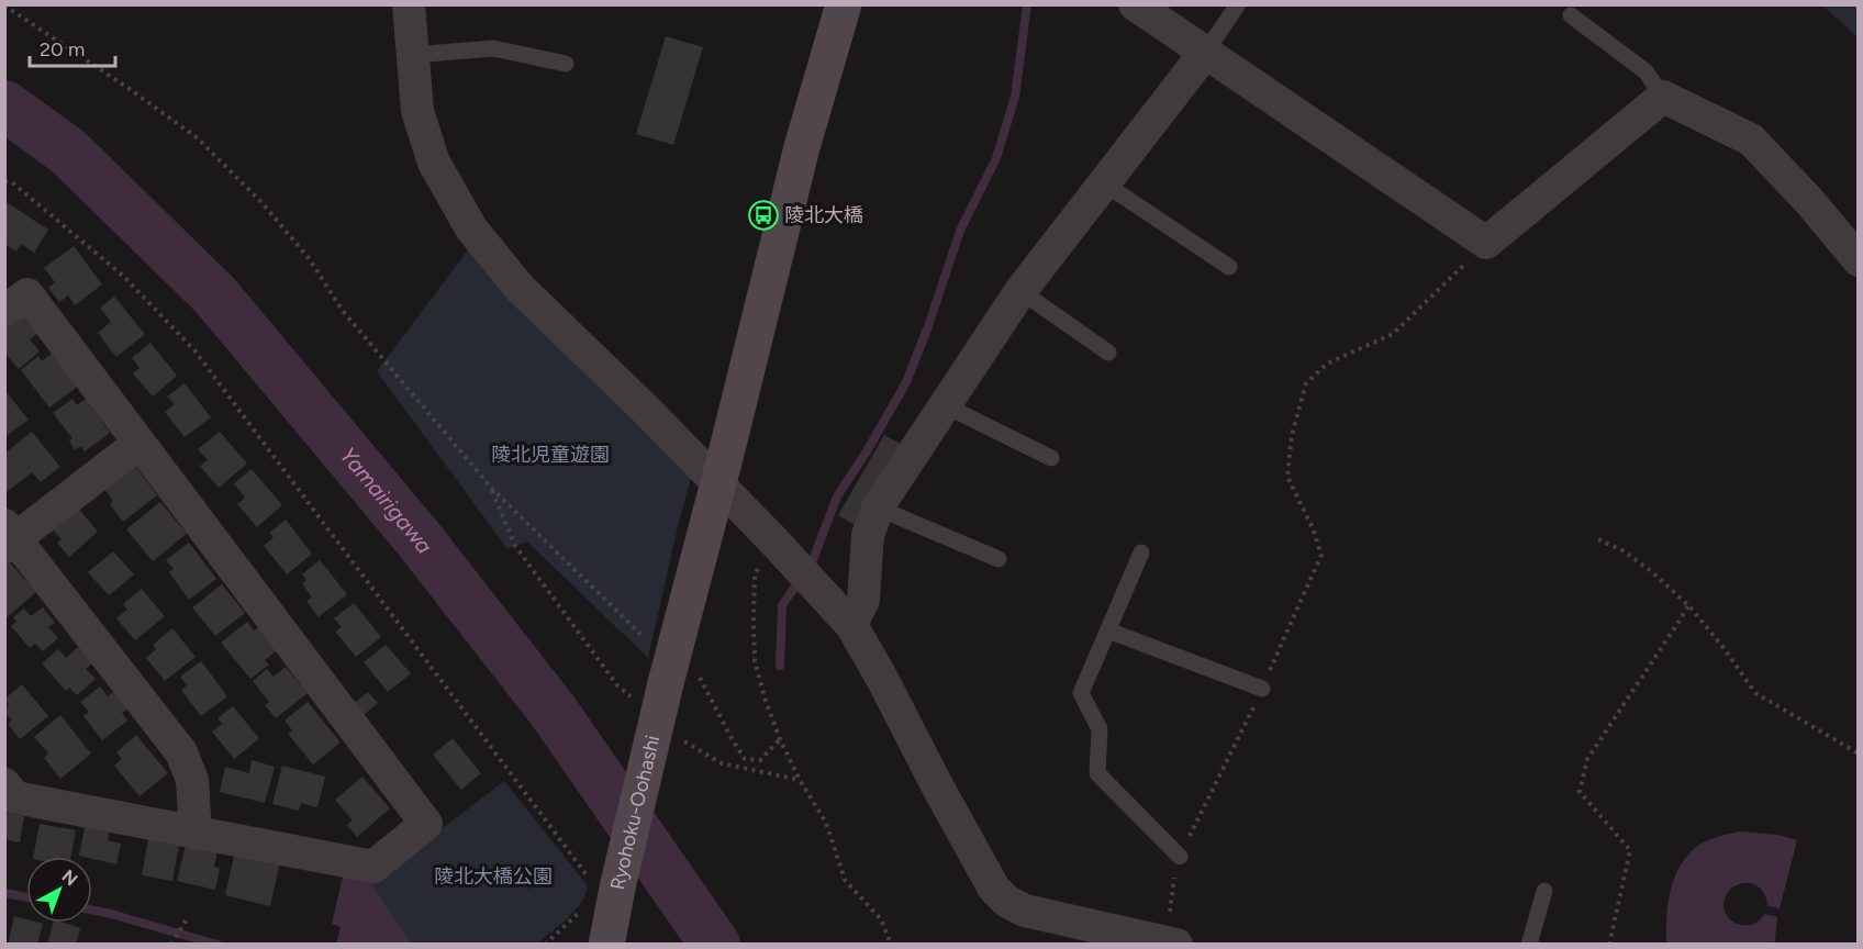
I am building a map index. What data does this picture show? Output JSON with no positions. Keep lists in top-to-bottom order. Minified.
{"streets":{"street":["Ryohoku-Oohashi"]},"water":["Yamairigawa"],"parks":["陵北児童遊園","陵北大橋公園"],"places":{"bus stop":["陵北大橋"]},"scale_bar":"20 m","north":"top right"}
